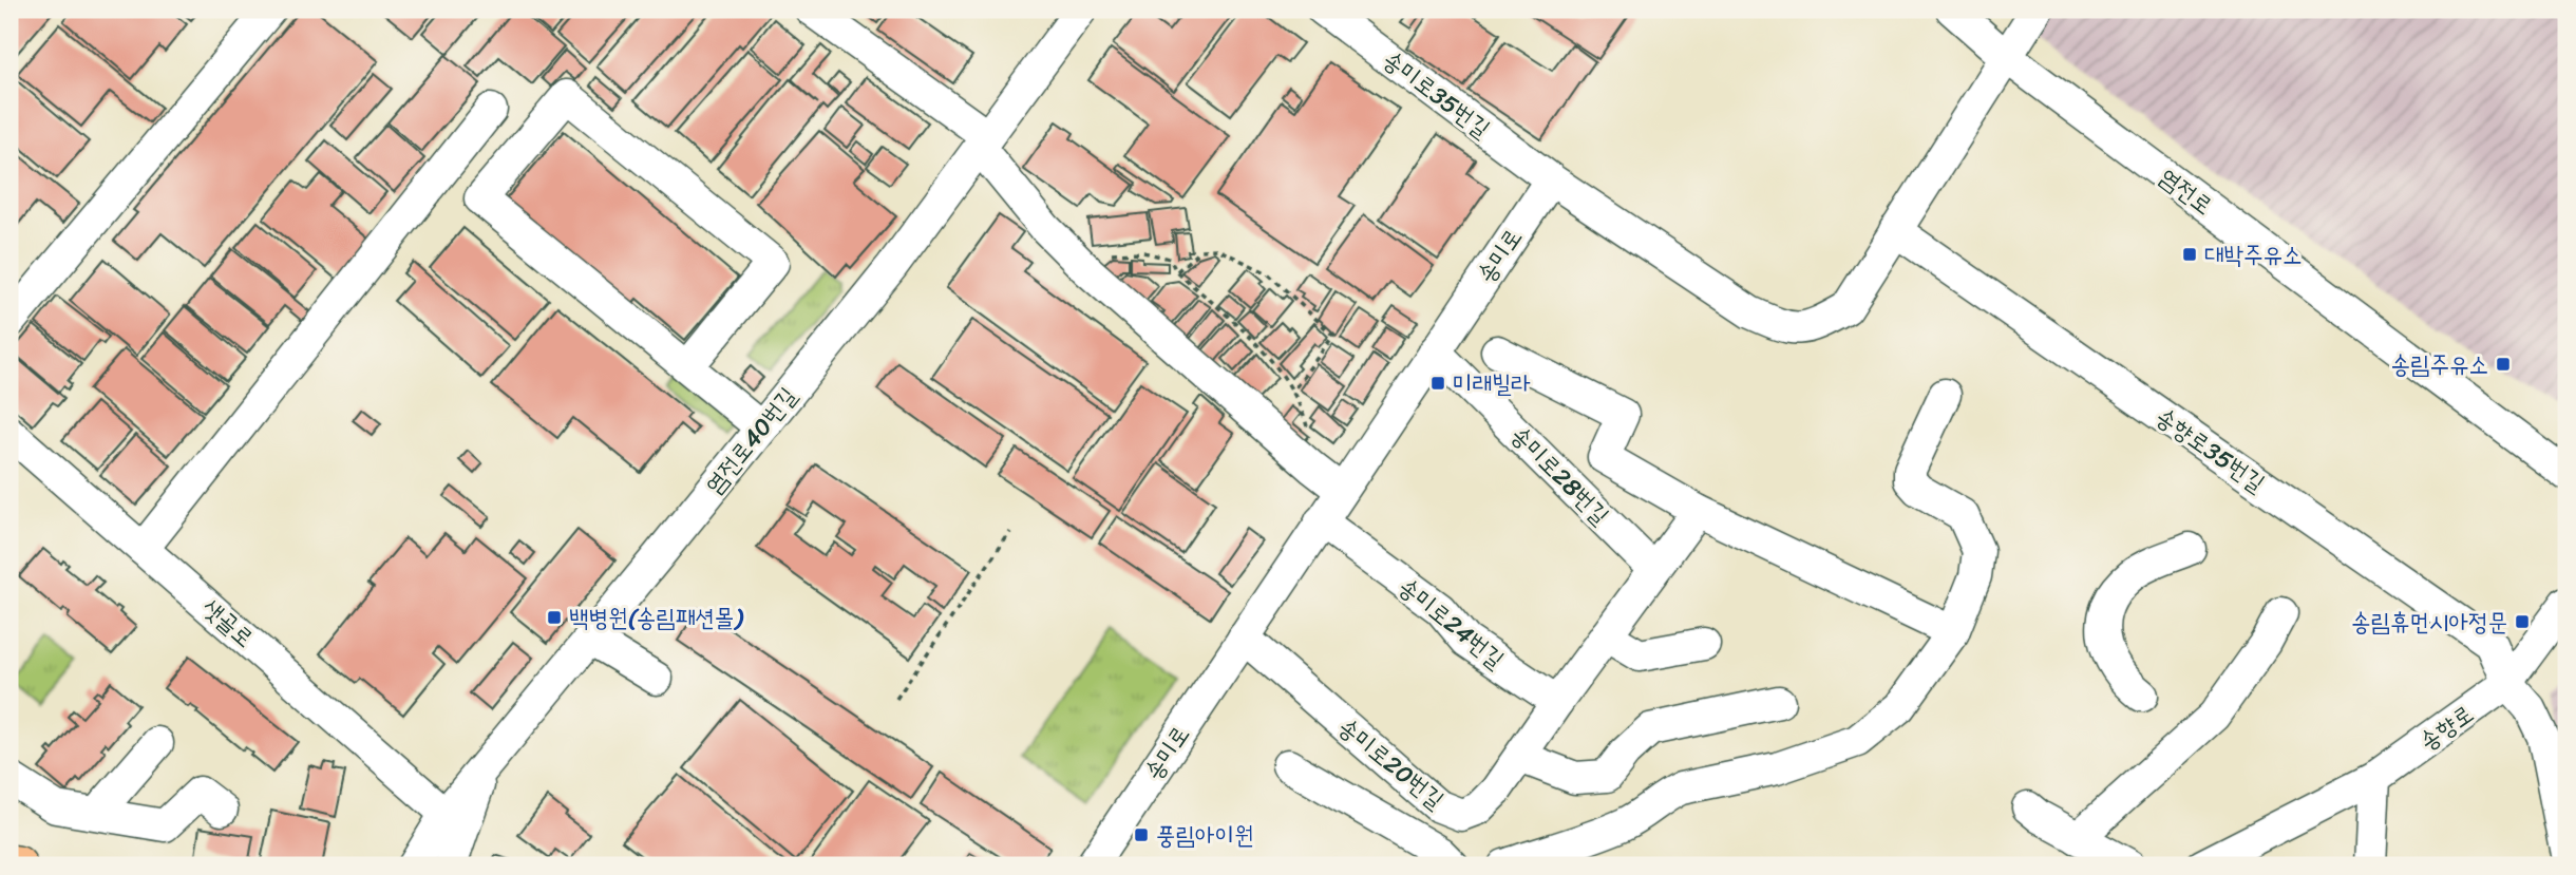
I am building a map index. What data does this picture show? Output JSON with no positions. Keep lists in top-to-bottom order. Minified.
{"streets":{"street":["송미로35번길","염전로","송미로","염전로40번길","송향로35번길","송미로28번길","샛골로","송미로24번길","송향로","송미로20번길"]},"crossings":[["송미로35번길","송미로"],["송미로","송미로28번길"],["송미로","송미로24번길"],["송미로","송미로20번길"],["염전로40번길","샛골로"],["송향로35번길","송향로"],["송미로24번길","송미로20번길"]],"places":{"transit":["대박주유소","송림주유소","미래빌라","백병원(송림패션몰)","송림휴먼시아정문","풍림아이원"]}}
